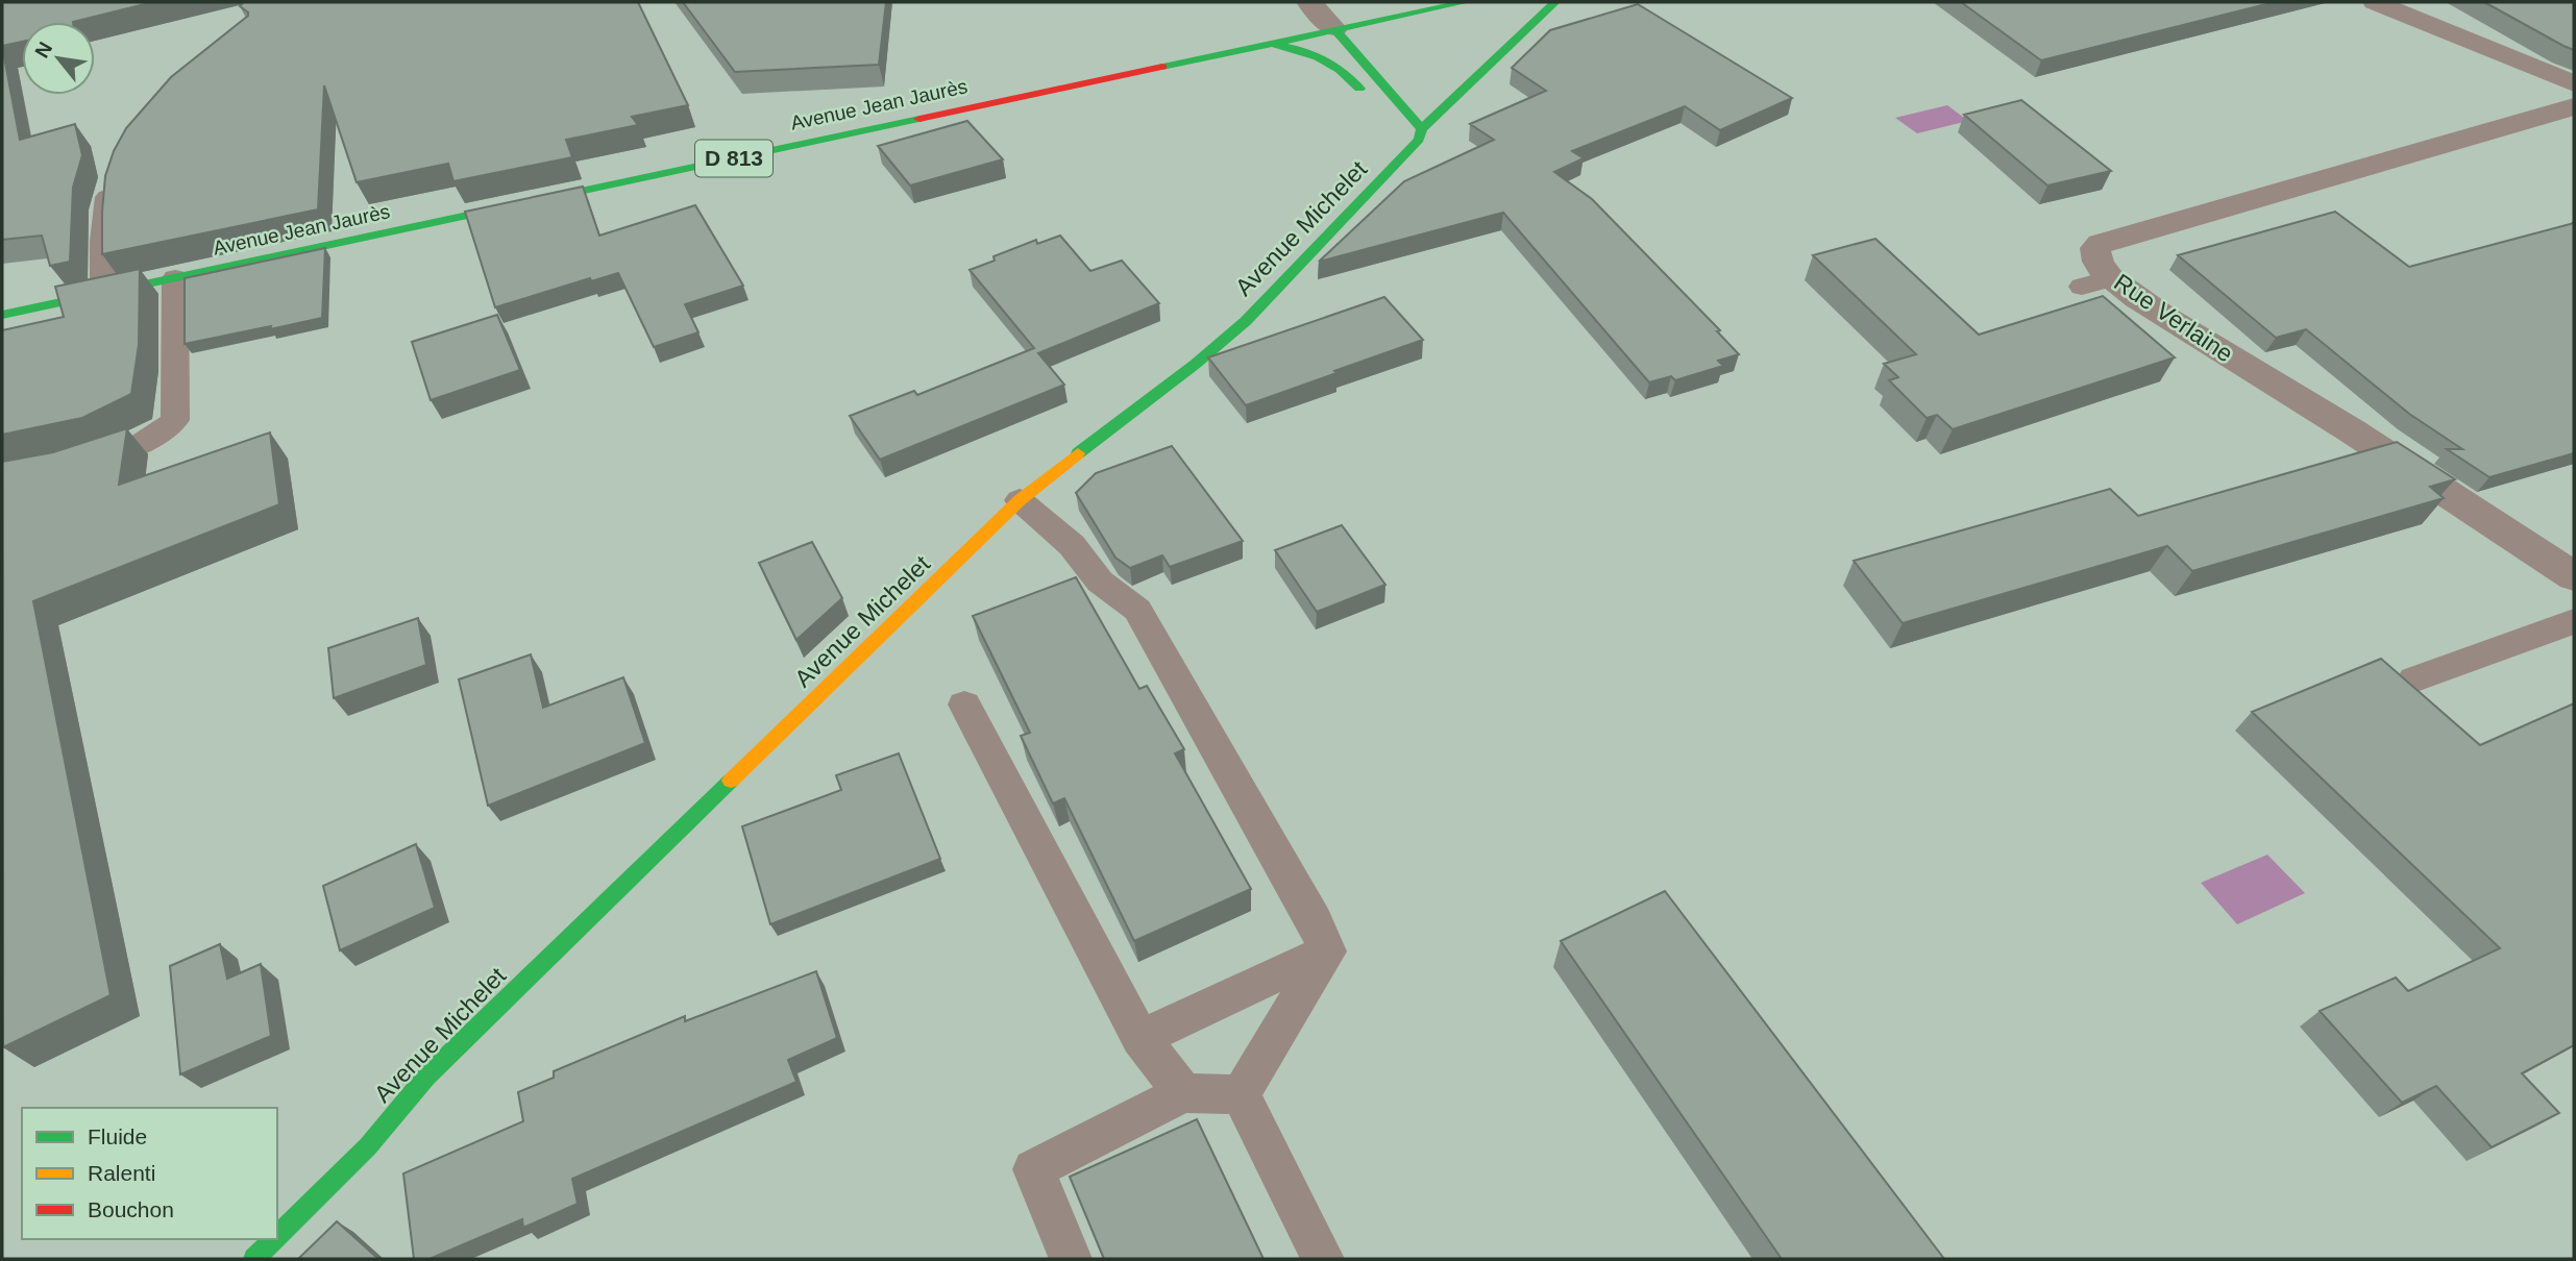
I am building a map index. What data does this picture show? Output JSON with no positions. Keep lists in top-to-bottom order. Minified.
{"streets":{"street":["Avenue Jean Jaurès","D 813","Avenue Michelet","Rue Verlaine"]},"legend":["Fluide","Ralenti","Bouchon"],"north":"top left"}
